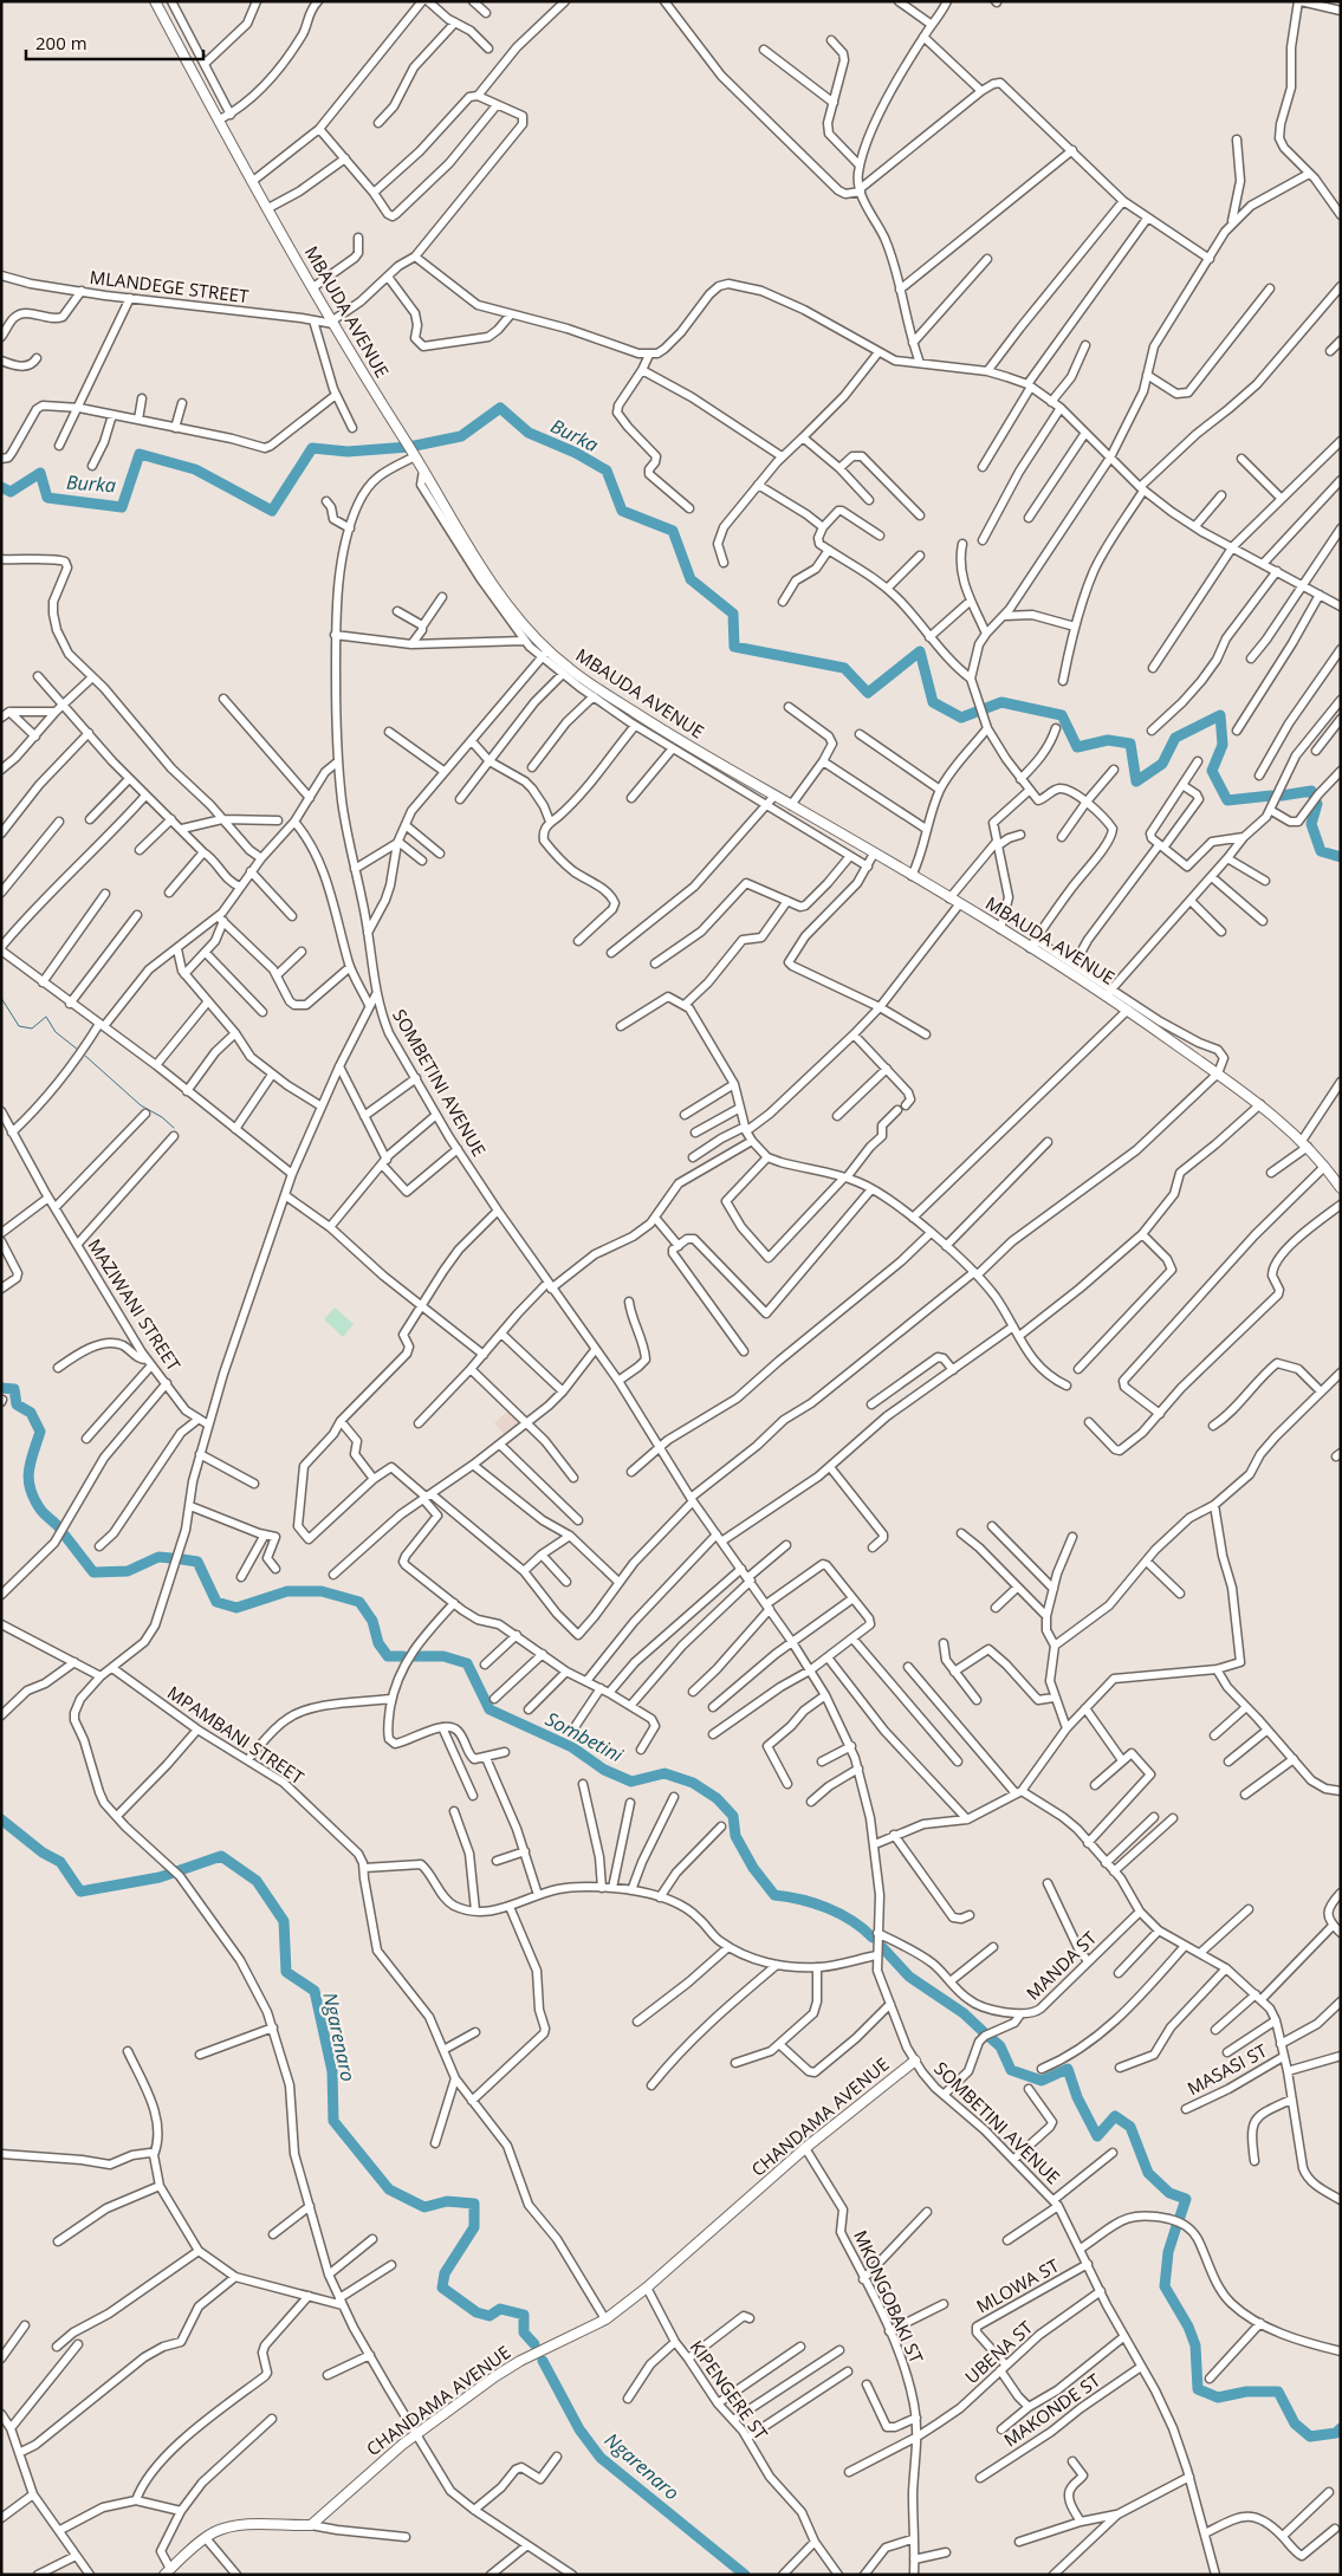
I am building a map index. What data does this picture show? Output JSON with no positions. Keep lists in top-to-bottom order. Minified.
{"streets":{"street":["MLANDEGE STREET","MBAUDA AVENUE","SOMBETINI AVENUE","MAZIWANI STREET","MPAMBANI STREET","MANDA ST","MASASI ST","CHANDAMA AVENUE","MLOWA ST","MKONGOBAKI ST","UBENA ST","KIPENGERE ST","MAKONDE ST"]},"crossings":[["MLANDEGE STREET","MBAUDA AVENUE"],["MBAUDA AVENUE","SOMBETINI AVENUE"],["SOMBETINI AVENUE","MANDA ST"],["SOMBETINI AVENUE","CHANDAMA AVENUE"],["SOMBETINI AVENUE","MLOWA ST"],["SOMBETINI AVENUE","UBENA ST"],["SOMBETINI AVENUE","MAKONDE ST"],["MPAMBANI STREET","CHANDAMA AVENUE"],["CHANDAMA AVENUE","MKONGOBAKI ST"],["CHANDAMA AVENUE","KIPENGERE ST"],["MLOWA ST","UBENA ST"],["MKONGOBAKI ST","UBENA ST"]],"water":["Burka","Sombetini","Ngarenaro"],"scale_bar":"200 m"}
